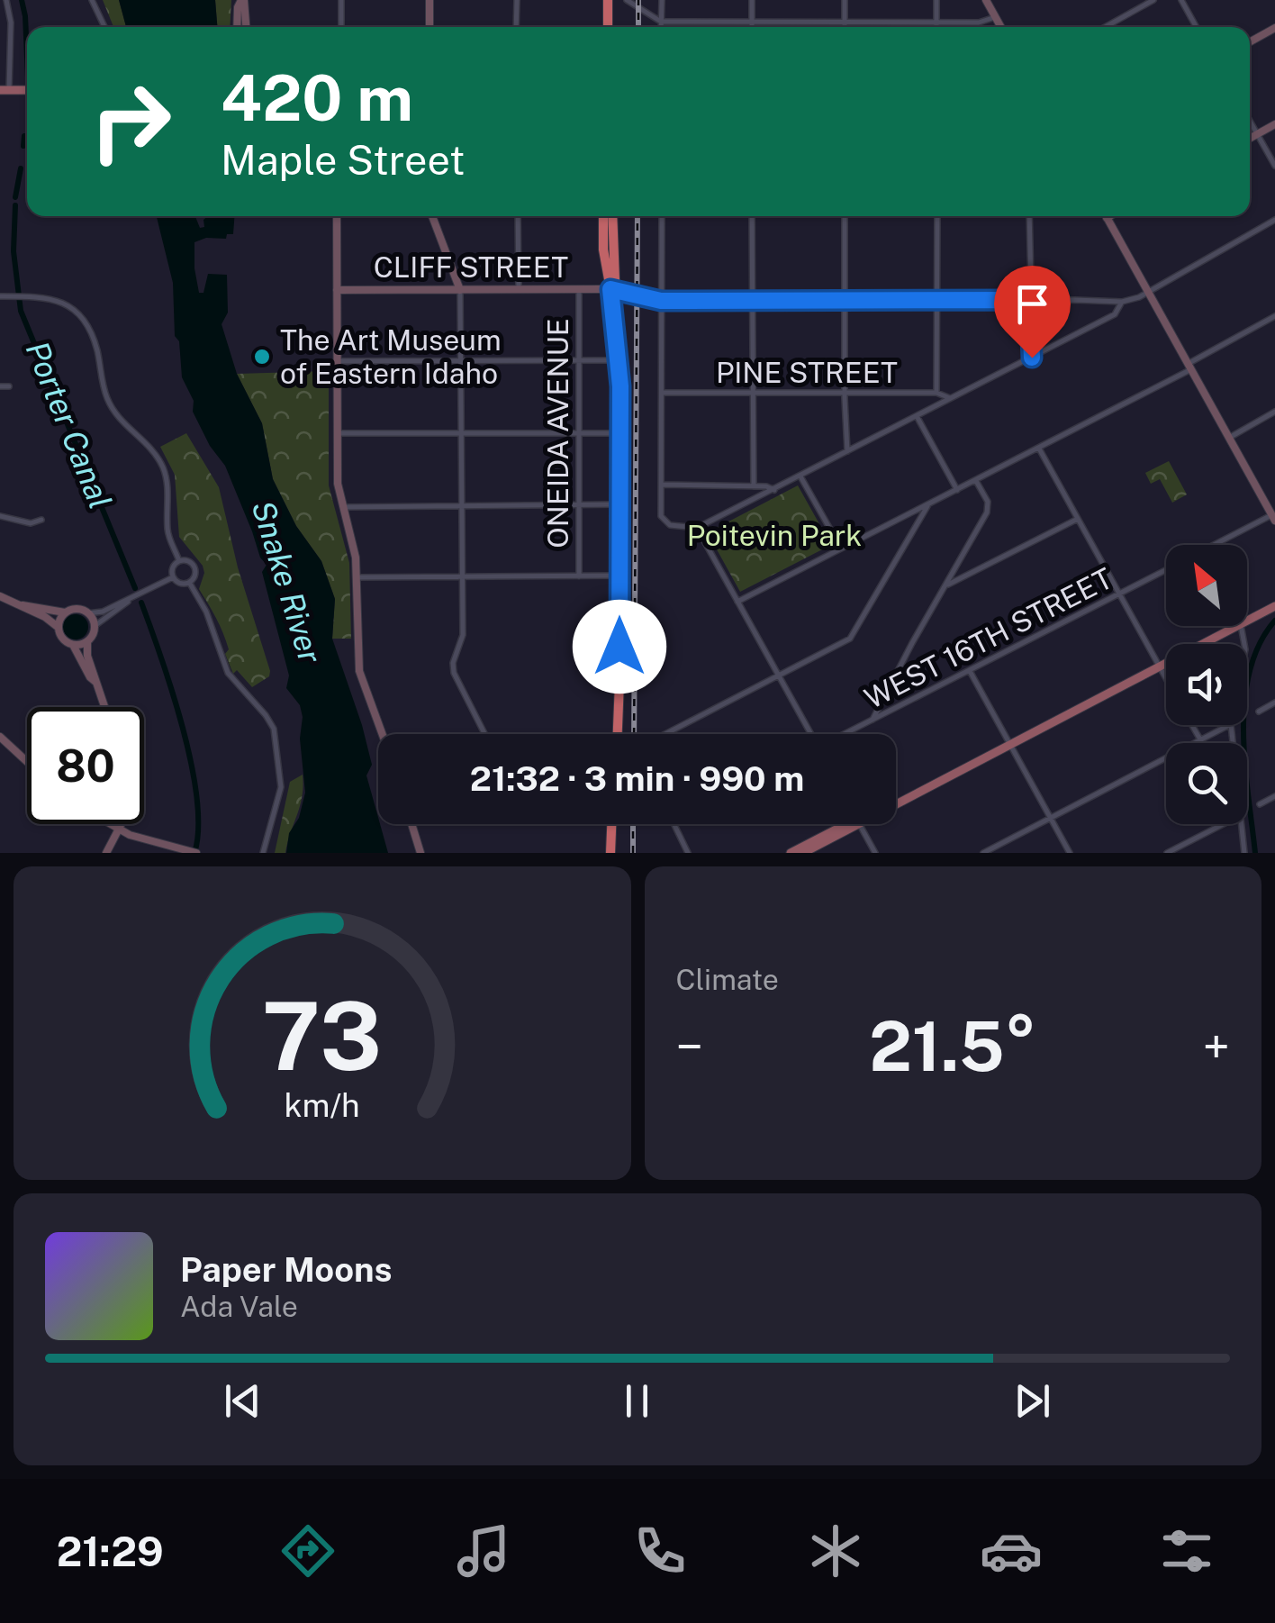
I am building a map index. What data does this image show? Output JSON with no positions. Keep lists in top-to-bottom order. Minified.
{"streets":{"street":["CLIFF STREET","PINE STREET","ONEIDA AVENUE","WEST 16TH STREET"]},"crossings":[["CLIFF STREET","ONEIDA AVENUE"]],"water":["Porter Canal","Snake River"],"parks":["Poitevin Park"],"places":["The Art Museum of Eastern Idaho"],"north":"top left","page":{"turn":["420 m","Maple Street"],"limit":"80","trip":"21:32 · 3 min · 990 m","tile":"Climate","heat":["−","21.5°","+"],"song":["Paper Moons","Ada Vale"],"tabs":"21:29","gauge":["73","km/h"]}}
